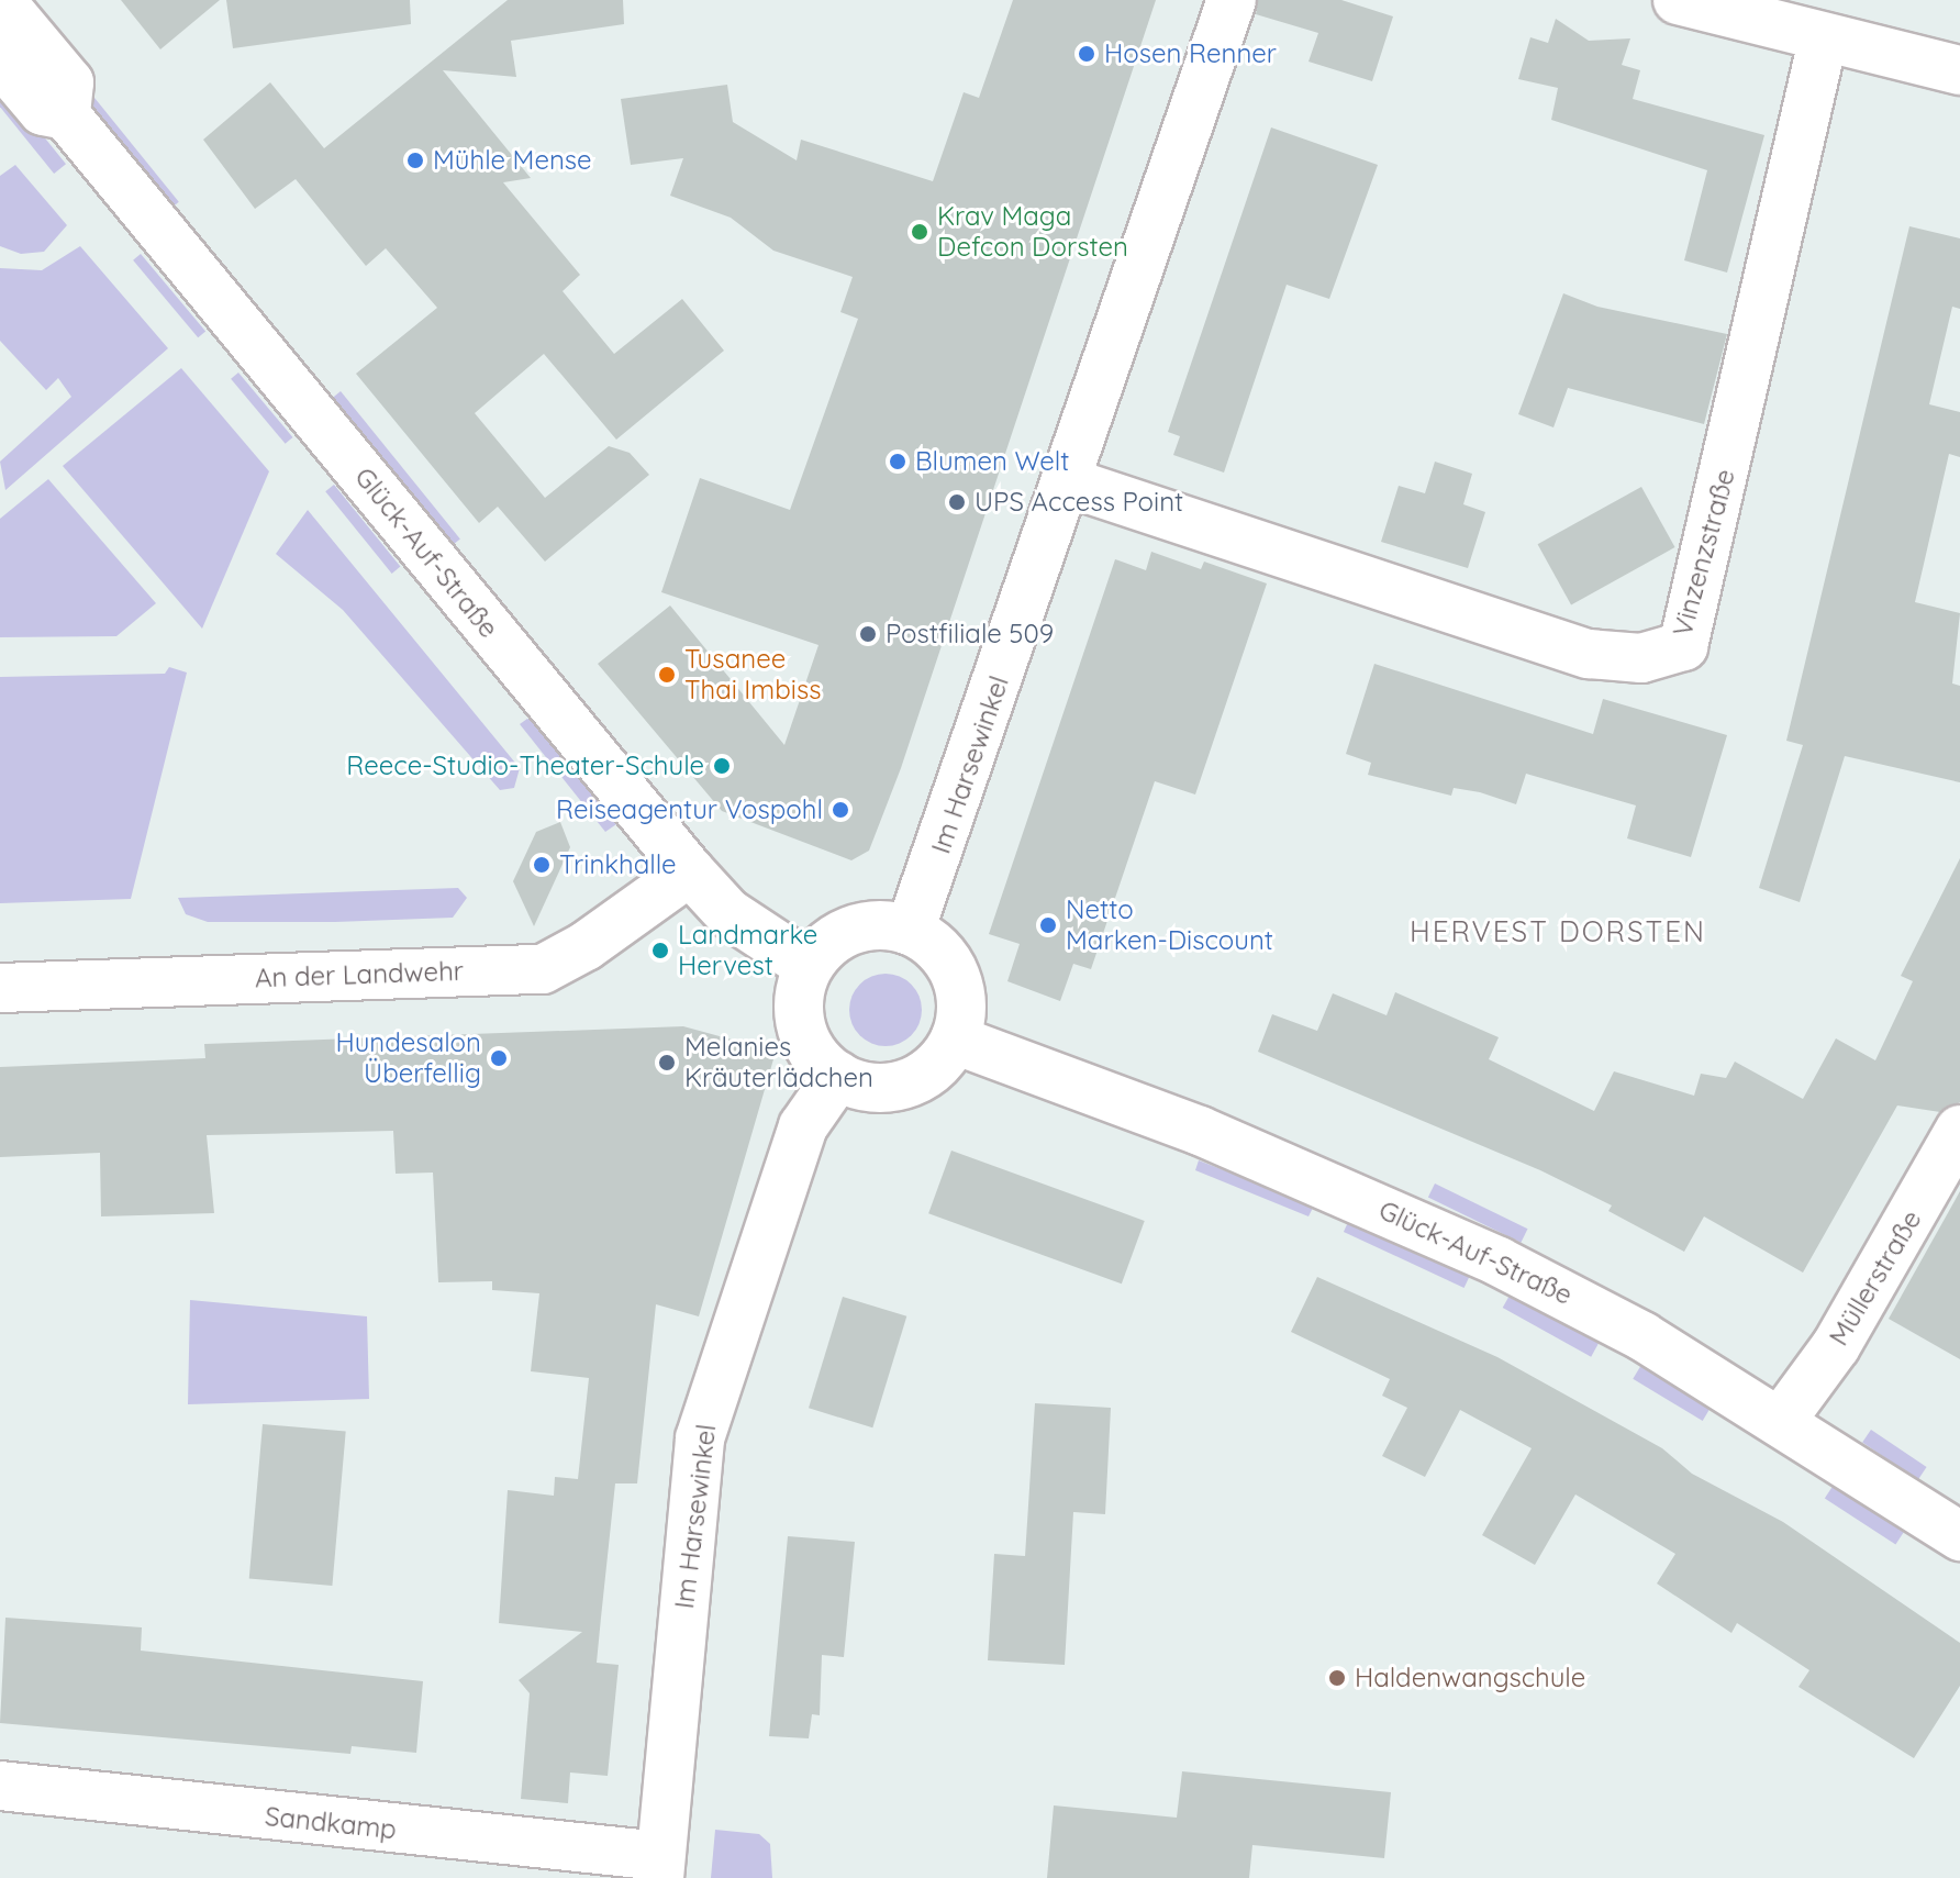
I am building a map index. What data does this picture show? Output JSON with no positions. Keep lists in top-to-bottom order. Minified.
{"streets":{"street":["Glück-Auf-Straße","Vinzenzstraße","Im Harsewinkel","An der Landwehr","Müllerstraße","Sandkamp"]},"crossings":[["Glück-Auf-Straße","Im Harsewinkel"],["Glück-Auf-Straße","An der Landwehr"],["Glück-Auf-Straße","Müllerstraße"],["Vinzenzstraße","Im Harsewinkel"],["Im Harsewinkel","Sandkamp"]],"districts":["HERVEST DORSTEN"],"places":["Hosen Renner","Mühle Mense","Krav Maga Defcon Dorsten","Blumen Welt","UPS Access Point","Postfiliale 509","Tusanee Thai Imbiss","Reece-Studio-Theater-Schule","Reiseagentur Vospohl","Trinkhalle","Netto Marken-Discount","Landmarke Hervest","Hundesalon Überfellig","Melanies Kräuterlädchen","Haldenwangschule"]}
